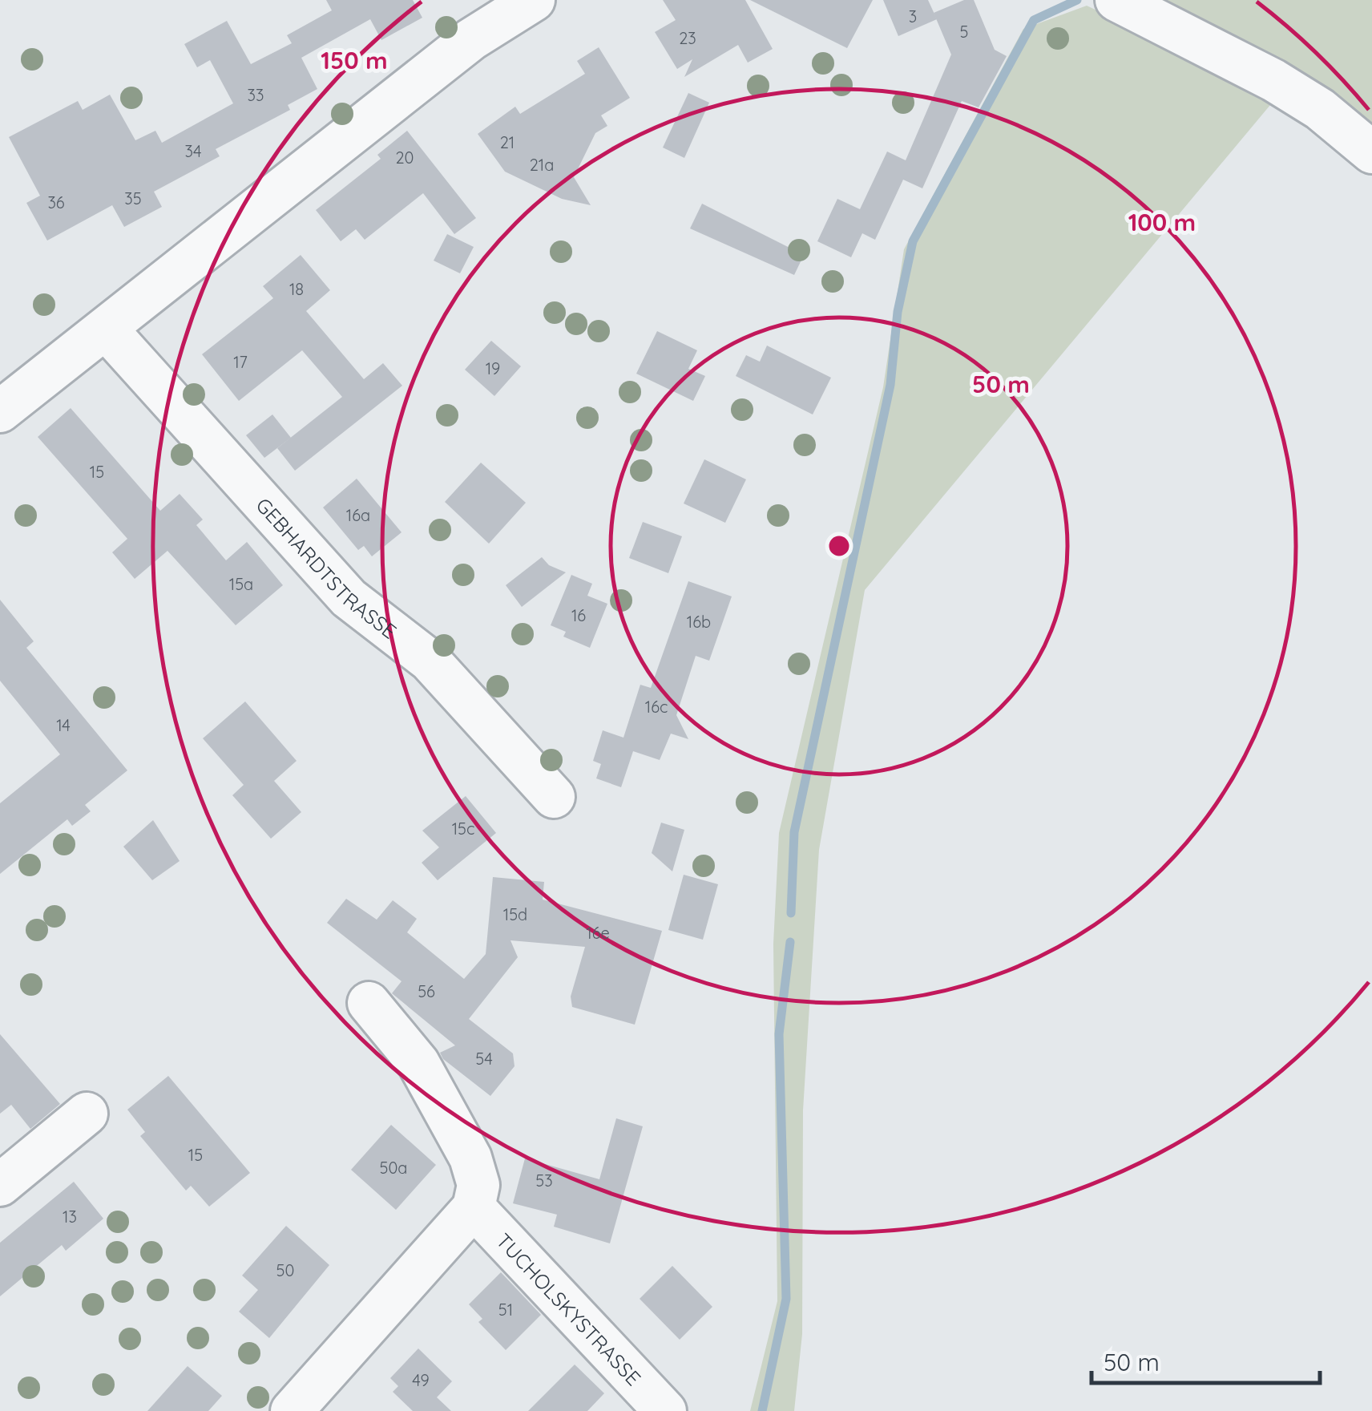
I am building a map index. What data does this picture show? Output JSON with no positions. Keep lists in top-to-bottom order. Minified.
{"streets":{"street":["GEBHARDTSTRASSE","TUCHOLSKYSTRASSE"]},"house_numbers":["3","5","23","33","21","34","20","21a","35","36","18","17","19","15","16a","15a","16","16b","16c","14","15c","15d","16e","56","54","15","50a","53","13","50","51","49"],"scale_bar":"50 m","rings":["150 m","100 m","50 m"]}
